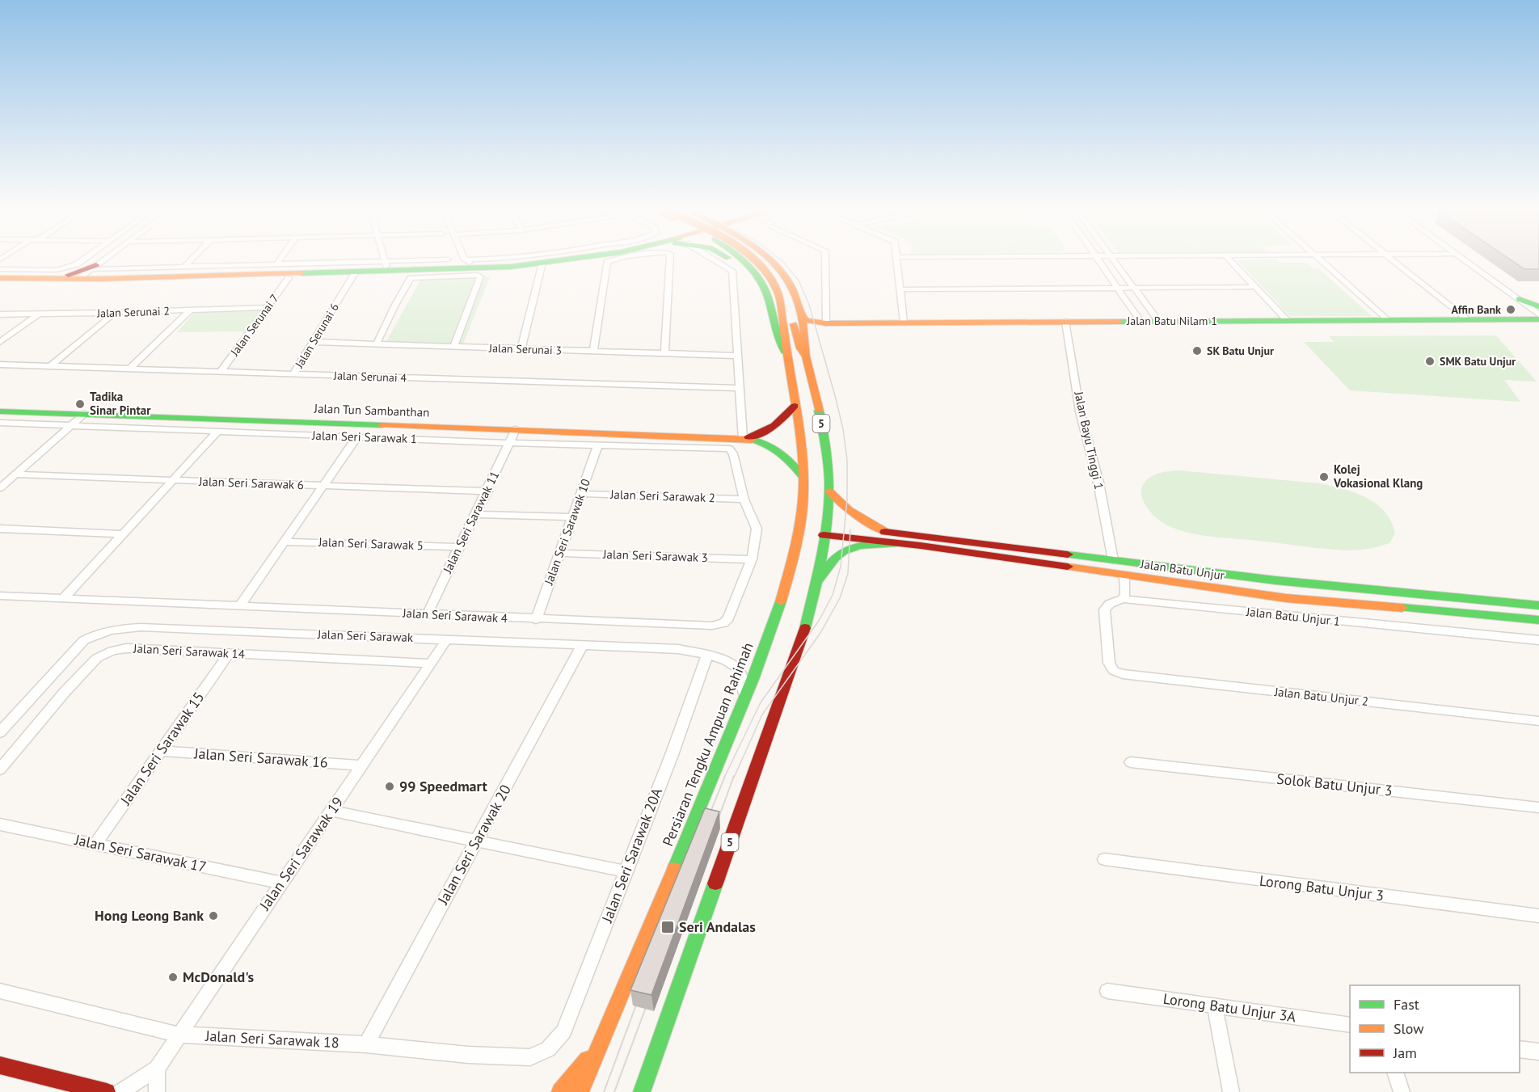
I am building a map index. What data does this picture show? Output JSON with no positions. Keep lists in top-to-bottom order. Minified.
{"streets":{"main road":["Jalan Batu Nilam 1","Jalan Tun Sambanthan","5","Jalan Batu Unjur","Persiaran Tengku Ampuan Rahimah"],"street":["Jalan Serunai 2","Jalan Serunai 7","Jalan Serunai 6","Jalan Serunai 3","Jalan Serunai 4","Jalan Seri Sarawak 1","Jalan Bayu Tinggi 1","Jalan Seri Sarawak 6","Jalan Seri Sarawak 2","Jalan Seri Sarawak 11","Jalan Seri Sarawak 10","Jalan Seri Sarawak 5","Jalan Seri Sarawak 3","Jalan Seri Sarawak 4","Jalan Batu Unjur 1","Jalan Seri Sarawak","Jalan Seri Sarawak 14","Jalan Batu Unjur 2","Jalan Seri Sarawak 15","Jalan Seri Sarawak 16","Solok Batu Unjur 3","Jalan Seri Sarawak 20","Jalan Seri Sarawak 17","Jalan Seri Sarawak 19","Jalan Seri Sarawak 20A","Lorong Batu Unjur 3","Lorong Batu Unjur 3A","Jalan Seri Sarawak 18"]},"crossings":[["Jalan Serunai 2","Jalan Serunai 7"],["Jalan Batu Nilam 1","Jalan Bayu Tinggi 1"],["Jalan Serunai 7","Jalan Serunai 4"],["Jalan Serunai 6","Jalan Serunai 3"],["Jalan Serunai 6","Jalan Serunai 4"],["Jalan Tun Sambanthan","Jalan Seri Sarawak 11"],["Jalan Tun Sambanthan","Persiaran Tengku Ampuan Rahimah"],["5","Jalan Batu Unjur"],["5","Persiaran Tengku Ampuan Rahimah"],["Jalan Seri Sarawak 1","Jalan Seri Sarawak 11"],["Jalan Seri Sarawak 1","Jalan Seri Sarawak 10"],["Jalan Seri Sarawak 1","Jalan Seri Sarawak 4"],["Jalan Bayu Tinggi 1","Jalan Batu Unjur"],["Jalan Seri Sarawak 6","Jalan Seri Sarawak 11"],["Jalan Seri Sarawak 2","Jalan Seri Sarawak 10"],["Jalan Seri Sarawak 2","Jalan Seri Sarawak 4"],["Jalan Seri Sarawak 11","Jalan Seri Sarawak 5"],["Jalan Seri Sarawak 11","Jalan Seri Sarawak 4"],["Jalan Seri Sarawak 10","Jalan Seri Sarawak 3"],["Jalan Seri Sarawak 10","Jalan Seri Sarawak 4"],["Jalan Seri Sarawak 3","Jalan Seri Sarawak 4"],["Jalan Batu Unjur","Persiaran Tengku Ampuan Rahimah"],["Jalan Batu Unjur 1","Jalan Batu Unjur 2"],["Jalan Seri Sarawak","Persiaran Tengku Ampuan Rahimah"],["Jalan Seri Sarawak","Jalan Seri Sarawak 20"],["Jalan Seri Sarawak","Jalan Seri Sarawak 19"],["Jalan Seri Sarawak","Jalan Seri Sarawak 20A"],["Jalan Seri Sarawak 14","Jalan Seri Sarawak 15"],["Jalan Seri Sarawak 14","Jalan Seri Sarawak 19"],["Jalan Seri Sarawak 15","Jalan Seri Sarawak 16"],["Jalan Seri Sarawak 15","Jalan Seri Sarawak 17"],["Jalan Seri Sarawak 16","Jalan Seri Sarawak 19"],["Jalan Seri Sarawak 20","Jalan Seri Sarawak 18"],["Jalan Seri Sarawak 17","Jalan Seri Sarawak 19"],["Jalan Seri Sarawak 19","Jalan Seri Sarawak 18"],["Jalan Seri Sarawak 20A","Jalan Seri Sarawak 18"]],"places":{"other":["Affin Bank","SK Batu Unjur","SMK Batu Unjur","Tadika Sinar Pintar","Kolej Vokasional Klang","99 Speedmart","Hong Leong Bank","McDonald's"],"transit":["Seri Andalas"]},"legend":["Fast","Slow","Jam"]}
